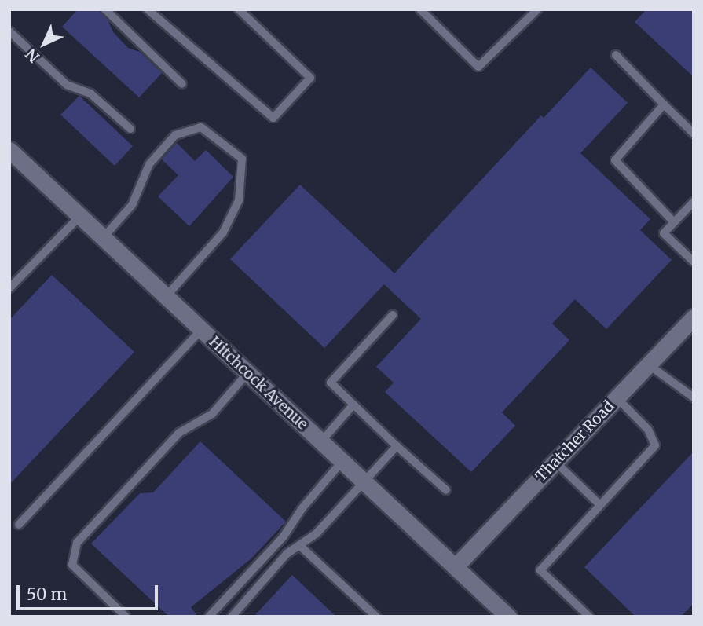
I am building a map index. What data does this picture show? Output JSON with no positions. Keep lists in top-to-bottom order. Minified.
{"streets":{"street":["Hitchcock Avenue","Thatcher Road"]},"crossings":[["Hitchcock Avenue","Thatcher Road"]],"scale_bar":"50 m","north":"bottom left"}
